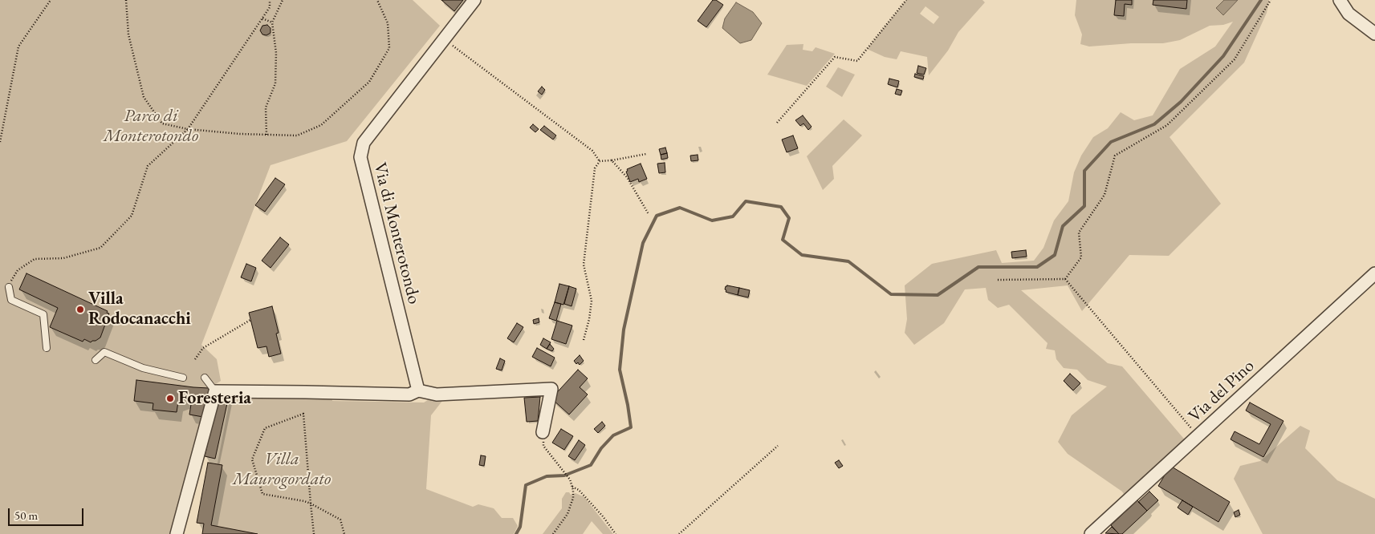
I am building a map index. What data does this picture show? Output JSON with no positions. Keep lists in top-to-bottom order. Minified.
{"streets":{"street":["Via di Monterotondo","Via del Pino"]},"parks":["Parco di Monterotondo","Villa Maurogordato"],"places":["Villa Rodocanacchi","Foresteria"],"scale_bar":"50 m"}
